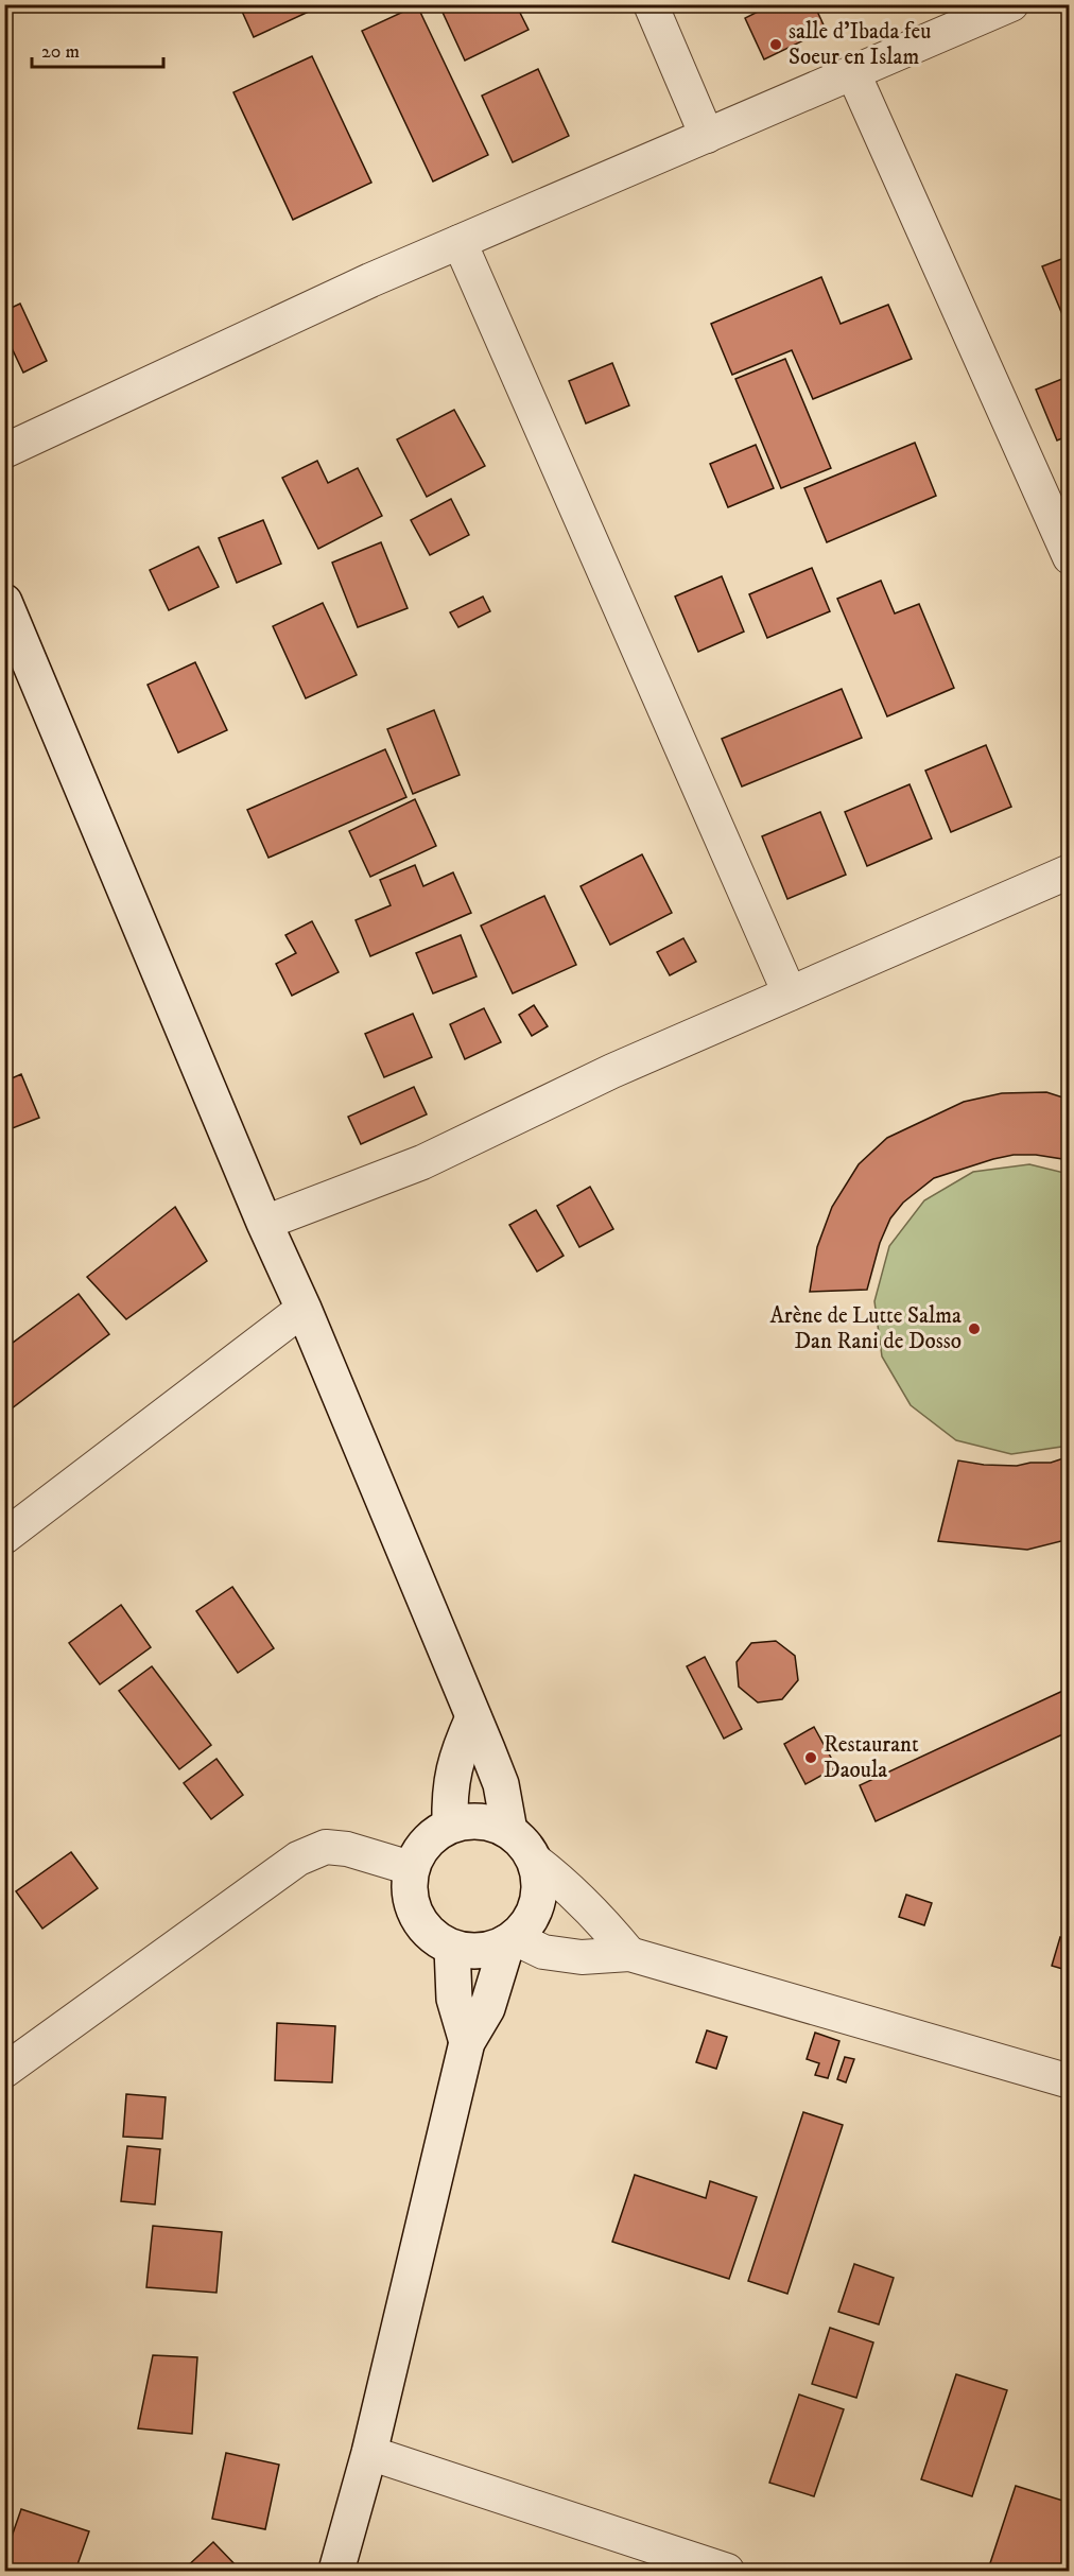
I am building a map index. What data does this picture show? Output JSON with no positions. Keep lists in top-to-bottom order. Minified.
{"places":["salle d'Ibada feu Soeur en Islam","Arène de Lutte Salma Dan Rani de Dosso","Restaurant Daoula"],"scale_bar":"20 m"}
